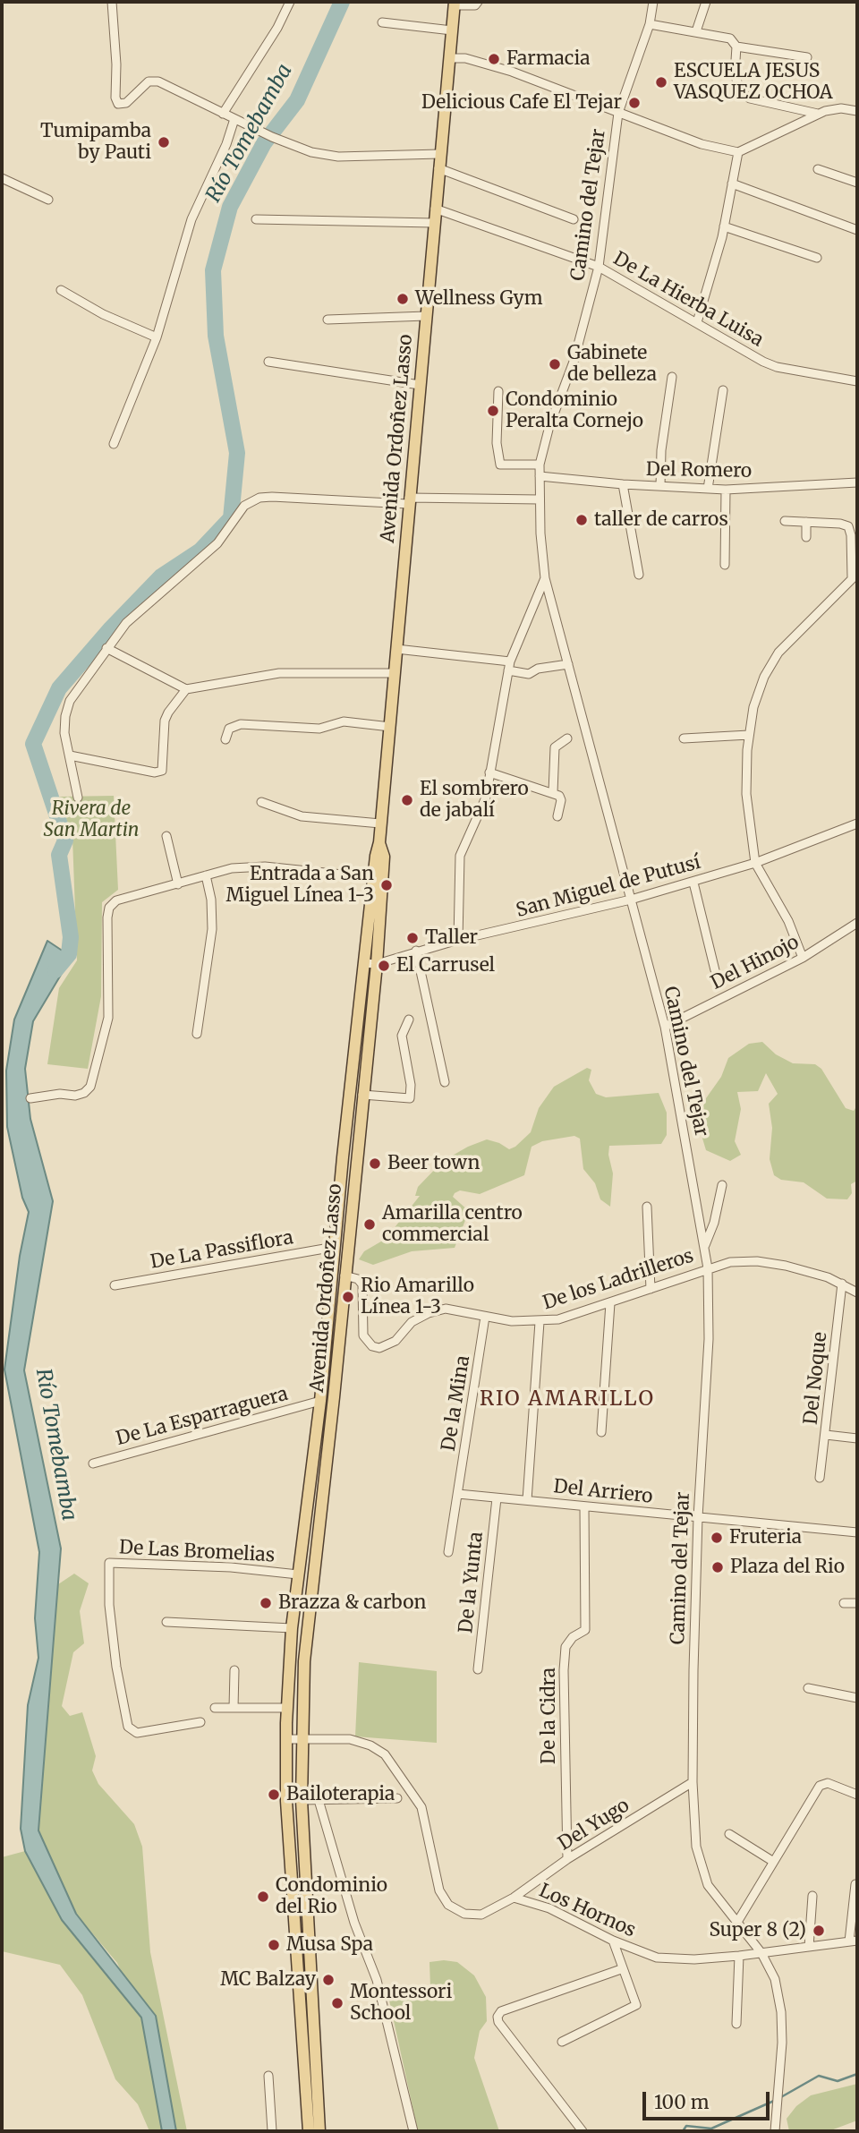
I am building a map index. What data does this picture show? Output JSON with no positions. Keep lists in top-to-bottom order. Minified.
{"streets":{"main road":["Avenida Ordoñez Lasso"],"street":["Camino del Tejar","De La Hierba Luisa","Del Romero","San Miguel de Putusí","Del Hinojo","De La Passiflora","De los Ladrilleros","Del Noque","De la Mina","De La Esparraguera","Del Arriero","De Las Bromelias","De la Yunta","De la Cidra","Del Yugo","Los Hornos"]},"crossings":[["Camino del Tejar","De La Hierba Luisa"],["Camino del Tejar","Del Romero"],["Camino del Tejar","San Miguel de Putusí"],["Camino del Tejar","Del Hinojo"],["Camino del Tejar","De los Ladrilleros"],["Camino del Tejar","Del Arriero"],["Camino del Tejar","Del Yugo"],["Camino del Tejar","Los Hornos"],["De La Hierba Luisa","Avenida Ordoñez Lasso"],["Avenida Ordoñez Lasso","San Miguel de Putusí"],["Avenida Ordoñez Lasso","De La Passiflora"],["Avenida Ordoñez Lasso","De los Ladrilleros"],["Avenida Ordoñez Lasso","De La Esparraguera"],["Avenida Ordoñez Lasso","De Las Bromelias"],["Avenida Ordoñez Lasso","Los Hornos"],["De los Ladrilleros","Del Noque"],["De los Ladrilleros","De la Mina"],["De la Mina","Del Arriero"],["Del Arriero","De la Yunta"],["Del Arriero","De la Cidra"],["De la Cidra","Del Yugo"],["Del Yugo","Los Hornos"]],"districts":["RIO AMARILLO"],"water":["Río Tomebamba"],"parks":["Rivera de San Martin"],"places":["Farmacia","ESCUELA JESUS VASQUEZ OCHOA","Delicious Cafe El Tejar","Tumipamba by Pauti","Wellness Gym","Gabinete de belleza","Condominio Peralta Cornejo","taller de carros","El sombrero de jabalí","Entrada a San Miguel Línea 1-3","Taller","El Carrusel","Beer town","Amarilla centro commercial","Rio Amarillo Línea 1-3","Fruteria","Plaza del Rio","Brazza & carbon","Bailoterapia","Condominio del Rio","Super 8 (2)","Musa Spa","MC Balzay","Montessori School"],"scale_bar":"100 m"}
